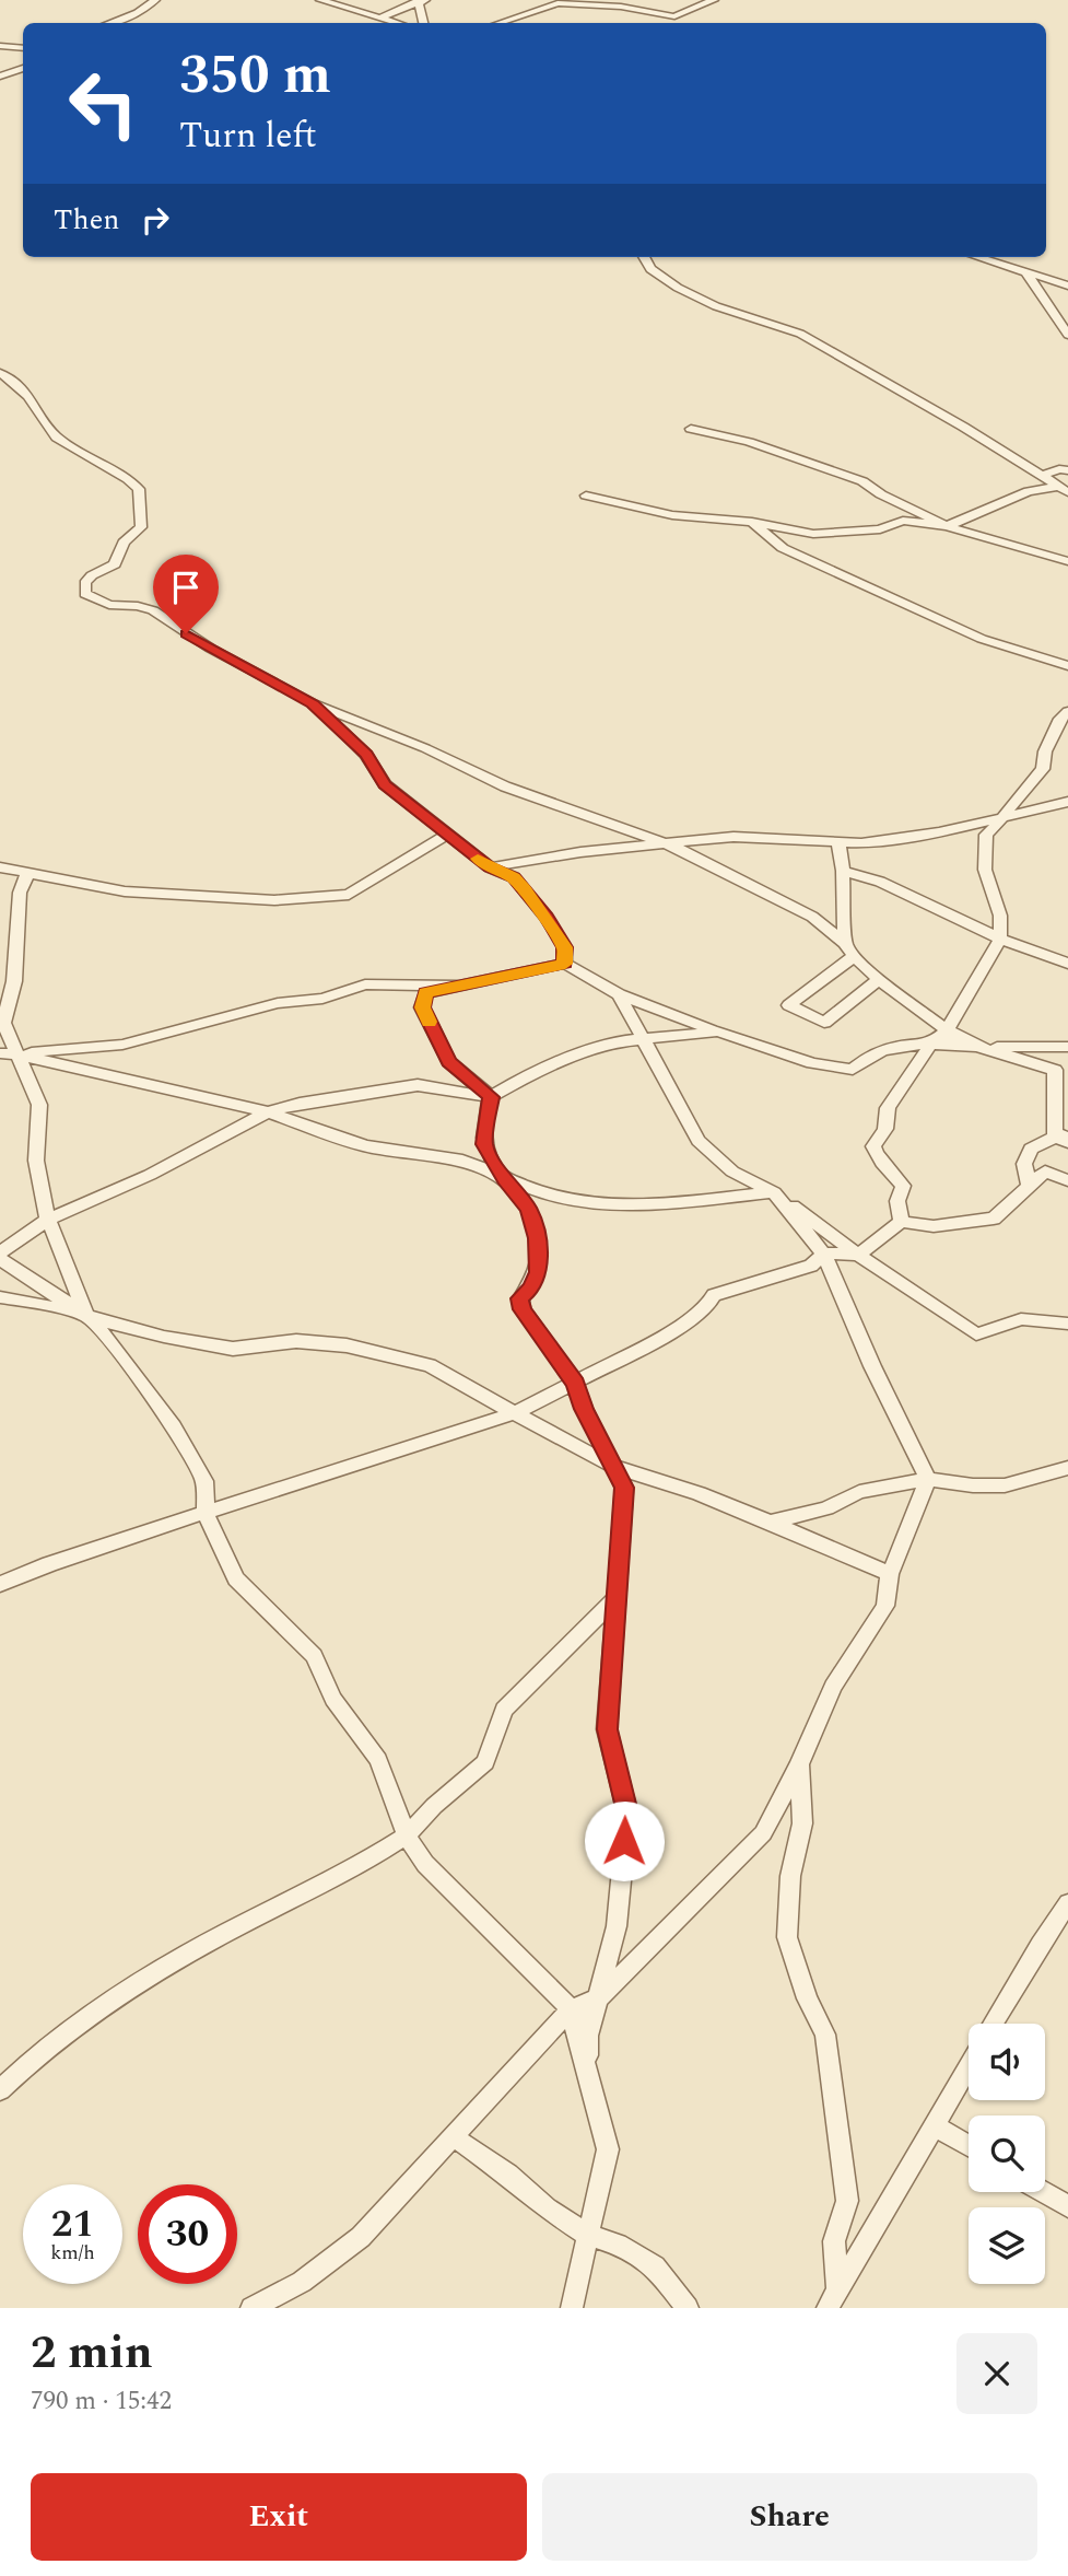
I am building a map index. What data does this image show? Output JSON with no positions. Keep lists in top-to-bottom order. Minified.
{"page":{"turn":["350 m","Turn left"],"then":"Then","speed":"21 km/h","limit":"30","heading":["2 min","790 m · 15:42"],"buttons":["Exit","Share"]}}
